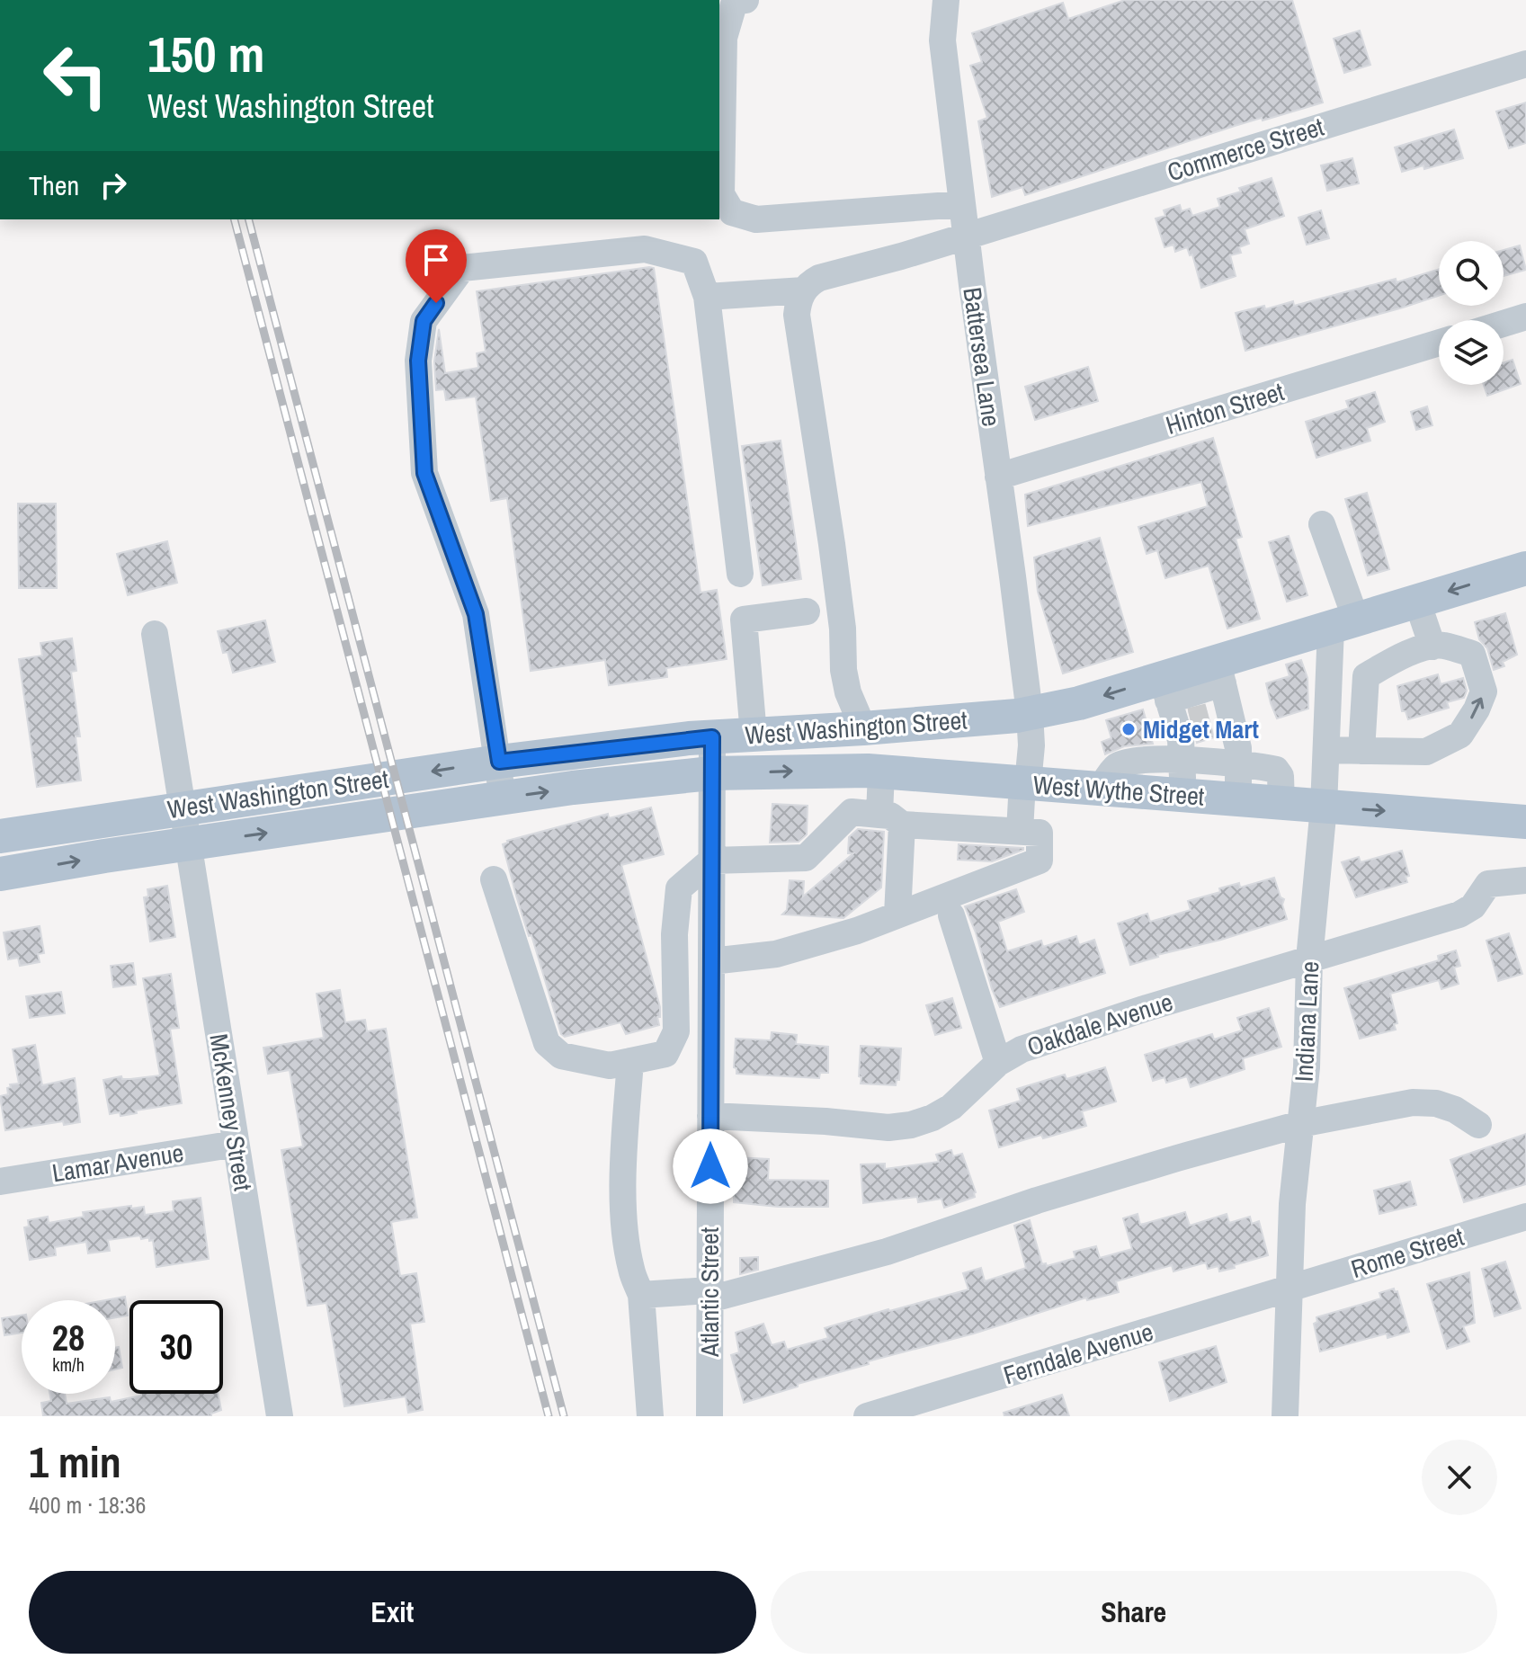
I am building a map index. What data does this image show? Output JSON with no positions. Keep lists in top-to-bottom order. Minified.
{"streets":{"main road":["West Washington Street","West Wythe Street"],"street":["Commerce Street","Battersea Lane","Hinton Street","Indiana Lane","Oakdale Avenue","McKenney Street","Lamar Avenue","Rome Street","Atlantic Street","Ferndale Avenue"]},"crossings":[["Commerce Street","Battersea Lane"],["Battersea Lane","Hinton Street"],["Battersea Lane","West Washington Street"],["Battersea Lane","West Wythe Street"],["West Washington Street","West Wythe Street"],["West Washington Street","Indiana Lane"],["West Washington Street","McKenney Street"],["West Washington Street","Atlantic Street"],["West Wythe Street","Indiana Lane"],["West Wythe Street","Atlantic Street"],["Indiana Lane","Oakdale Avenue"],["Indiana Lane","Rome Street"],["Indiana Lane","Ferndale Avenue"],["Oakdale Avenue","Atlantic Street"],["McKenney Street","Lamar Avenue"],["Rome Street","Ferndale Avenue"]],"one_way":["West Wythe Street"],"places":["Midget Mart"],"page":{"turn":["150 m","West Washington Street"],"then":"Then","speed":"28 km/h","limit":"30","heading":["1 min","400 m · 18:36"],"buttons":["Exit","Share"]}}
